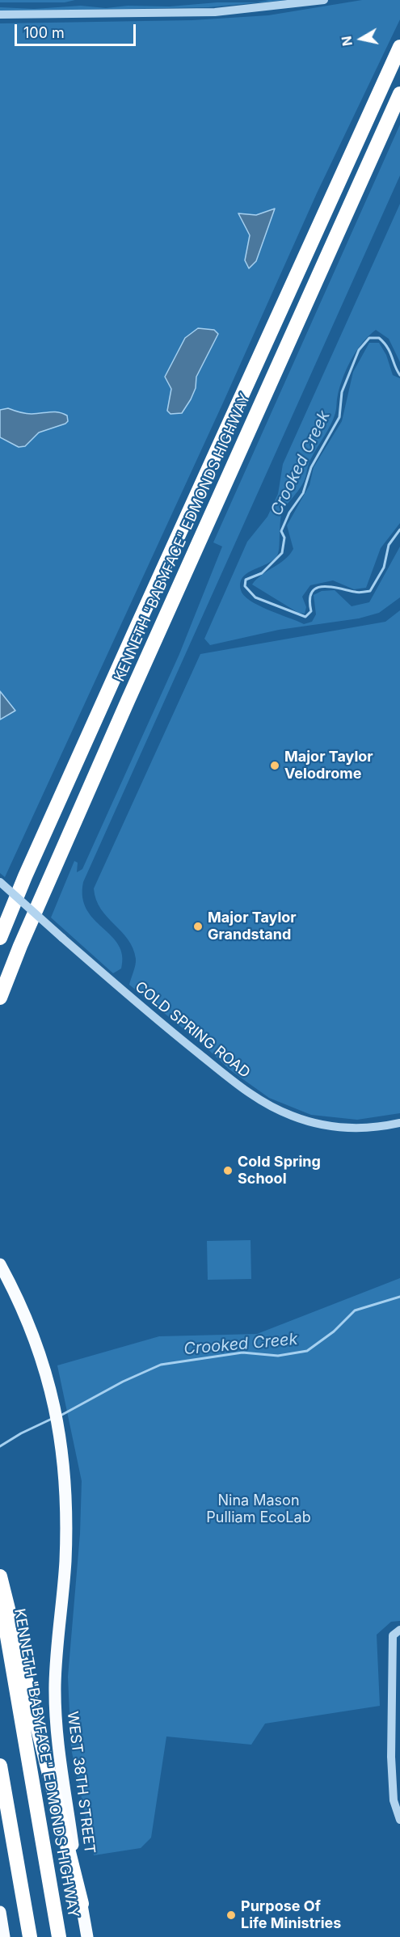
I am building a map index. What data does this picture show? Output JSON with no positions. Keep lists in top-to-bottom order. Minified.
{"streets":{"highway":["KENNETH \"BABYFACE\" EDMONDS HIGHWAY"],"main road":["WEST 38TH STREET"],"street":["COLD SPRING ROAD"]},"water":["Crooked Creek"],"parks":["Nina Mason Pulliam EcoLab"],"places":["Major Taylor Velodrome","Major Taylor Grandstand","Cold Spring School","Purpose Of Life Ministries"],"scale_bar":"100 m","north":"left"}
